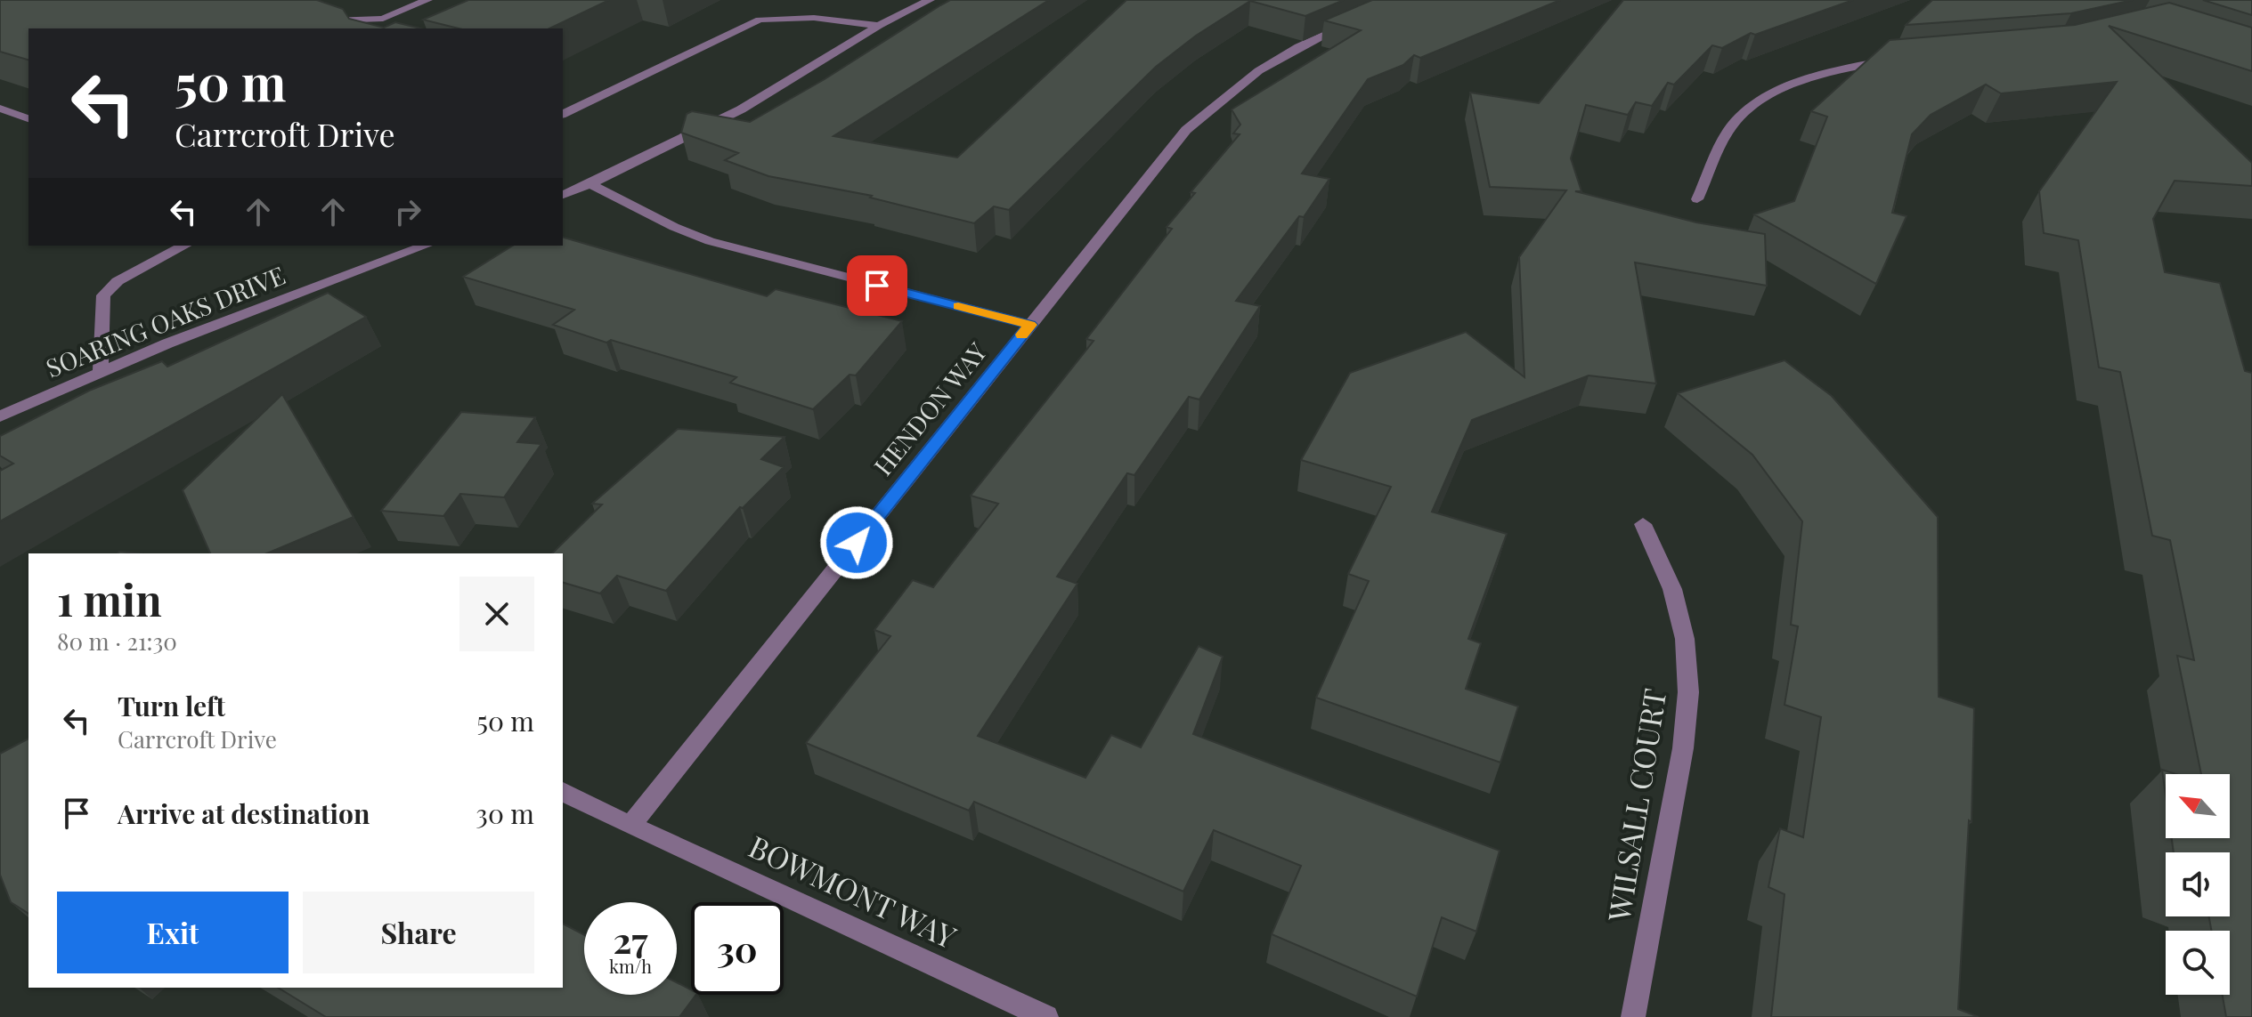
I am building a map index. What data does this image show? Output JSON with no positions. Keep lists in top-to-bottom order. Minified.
{"streets":{"street":["SOARING OAKS DRIVE","HENDON WAY","WILSALL COURT","BOWMONT WAY"]},"crossings":[["HENDON WAY","BOWMONT WAY"]],"north":"top left","page":{"turn":["50 m","Carrcroft Drive"],"heading":["1 min","80 m · 21:30"],"list":[{"name":"Turn left","note":"Carrcroft Drive","value":"50 m"},{"name":"Arrive at destination","value":"30 m"}],"buttons":["Exit","Share"],"speed":"27 km/h","limit":"30"}}
